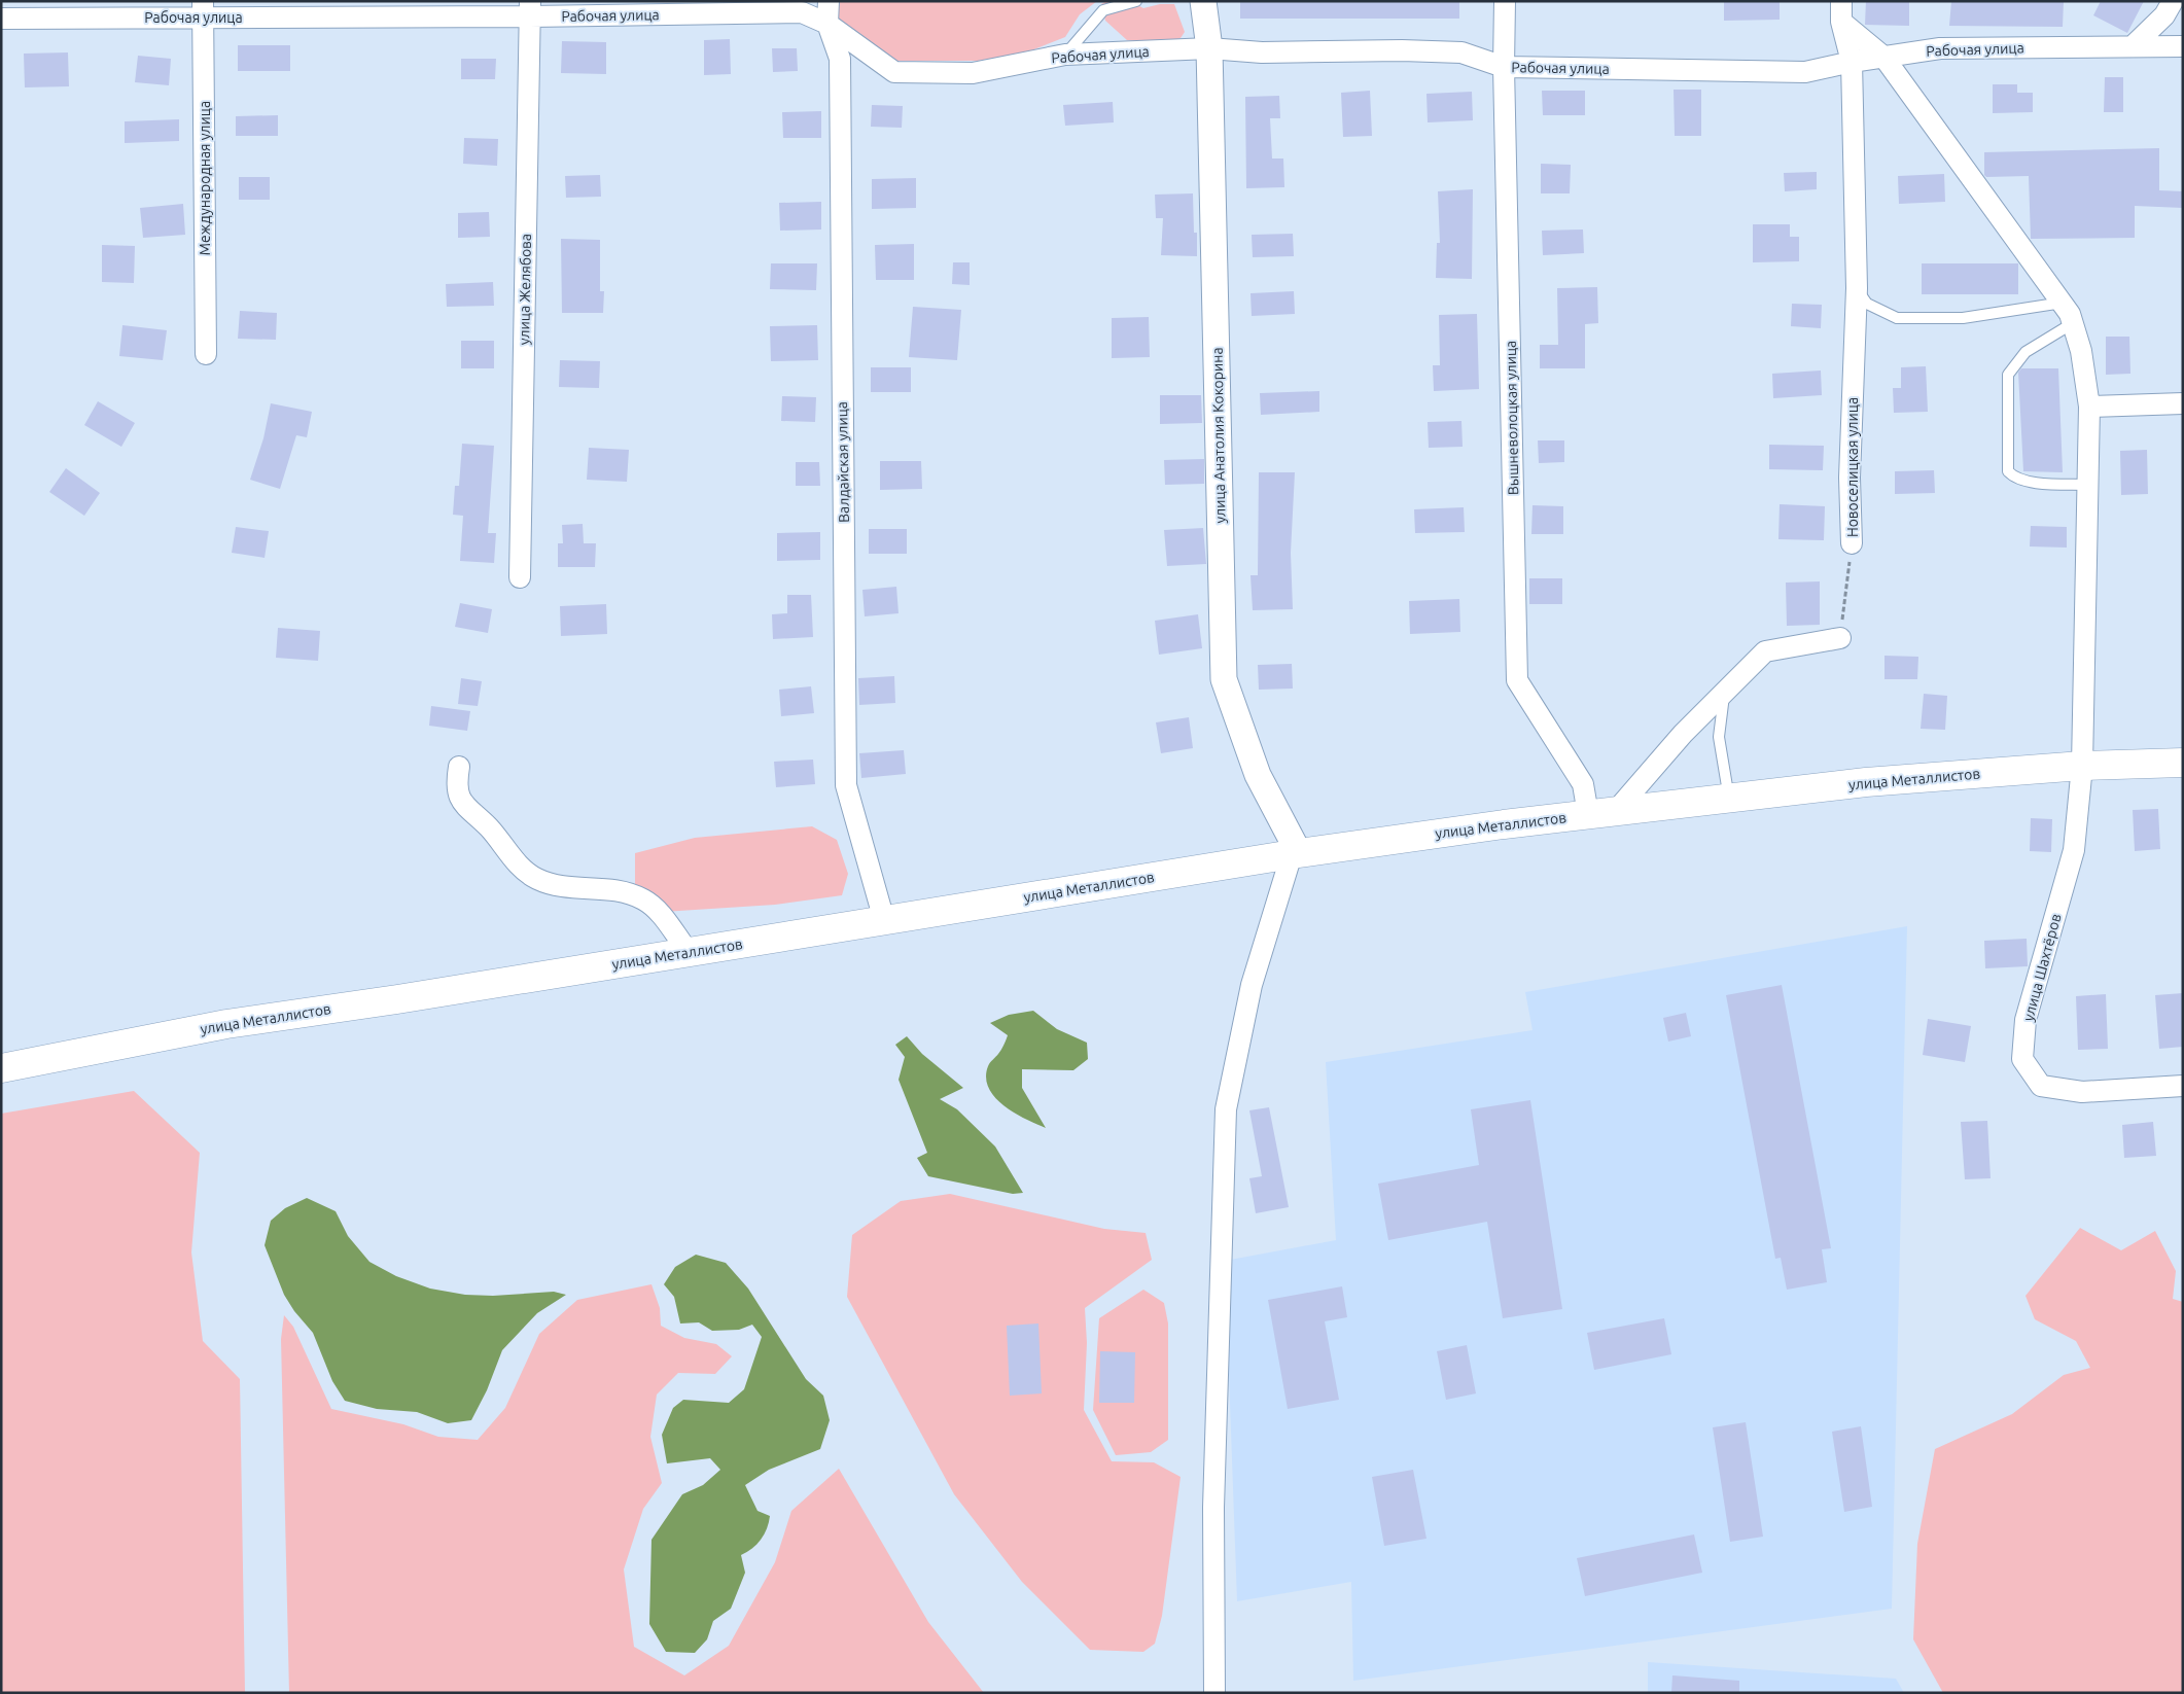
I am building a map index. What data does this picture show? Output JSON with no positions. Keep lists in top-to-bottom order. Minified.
{"streets":{"main road":["улица Металлистов"],"street":["Рабочая улица","Международная улица","улица Желябова","Вышневолоцкая улица","улица Анатолия Кокорина","Валдайская улица","Новоселицкая улица","улица Шахтёров"]},"crossings":[["Рабочая улица","Международная улица"],["Рабочая улица","улица Желябова"],["Рабочая улица","Вышневолоцкая улица"],["Рабочая улица","улица Анатолия Кокорина"],["Рабочая улица","Валдайская улица"],["Рабочая улица","Новоселицкая улица"],["Рабочая улица","улица Шахтёров"],["Вышневолоцкая улица","улица Металлистов"],["улица Анатолия Кокорина","улица Металлистов"],["Валдайская улица","улица Металлистов"],["Новоселицкая улица","улица Шахтёров"],["улица Металлистов","улица Шахтёров"]]}
